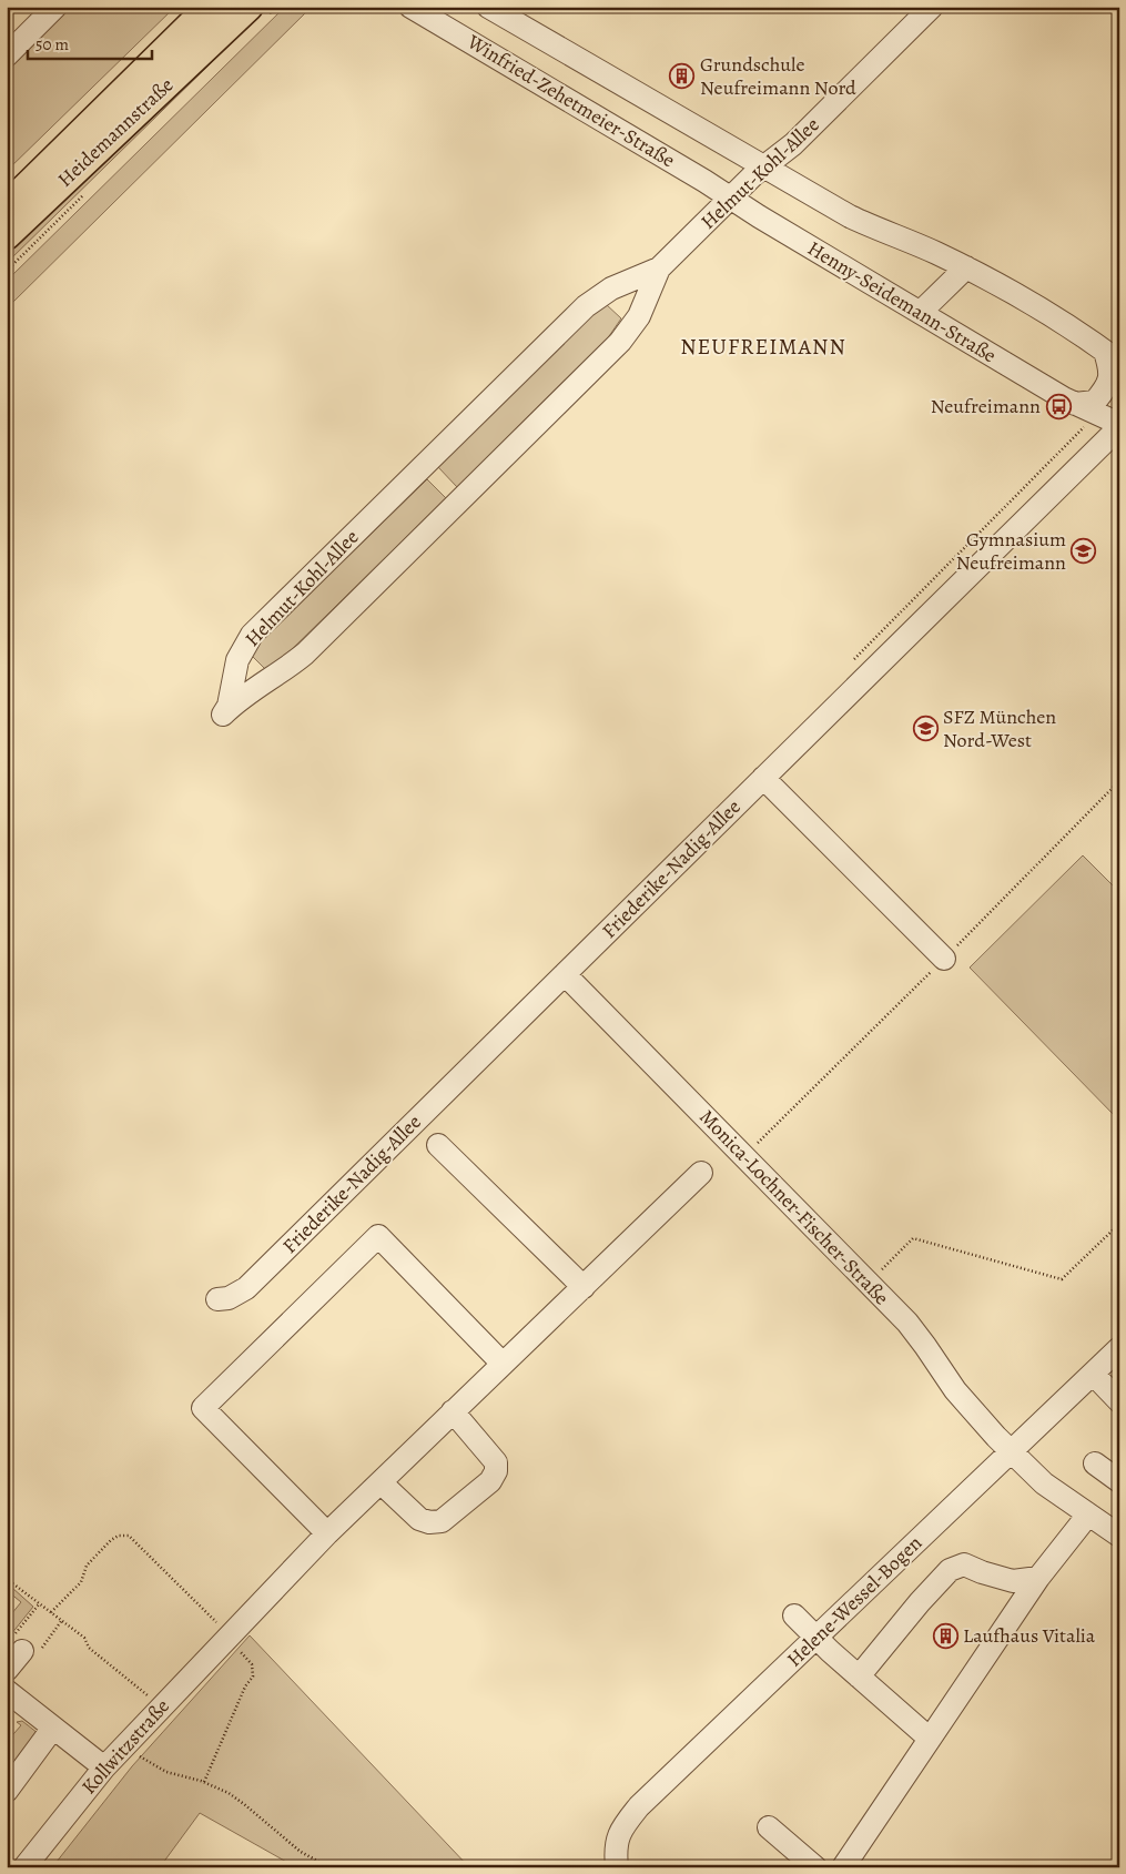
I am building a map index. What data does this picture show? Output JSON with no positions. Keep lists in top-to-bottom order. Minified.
{"streets":{"main road":["Heidemannstraße"],"street":["Winfried-Zehetmeier-Straße","Helmut-Kohl-Allee","Henny-Seidemann-Straße","Friederike-Nadig-Allee","Monica-Lochner-Fischer-Straße","Helene-Wessel-Bogen","Kollwitzstraße"]},"crossings":[["Winfried-Zehetmeier-Straße","Helmut-Kohl-Allee"],["Winfried-Zehetmeier-Straße","Henny-Seidemann-Straße"],["Helmut-Kohl-Allee","Henny-Seidemann-Straße"],["Henny-Seidemann-Straße","Friederike-Nadig-Allee"],["Friederike-Nadig-Allee","Monica-Lochner-Fischer-Straße"],["Monica-Lochner-Fischer-Straße","Helene-Wessel-Bogen"]],"districts":["NEUFREIMANN"],"places":{"building":["Grundschule Neufreimann Nord","Laufhaus Vitalia"],"bus stop":["Neufreimann"],"school or university":["Gymnasium Neufreimann","SFZ München Nord-West"]},"scale_bar":"50 m"}
